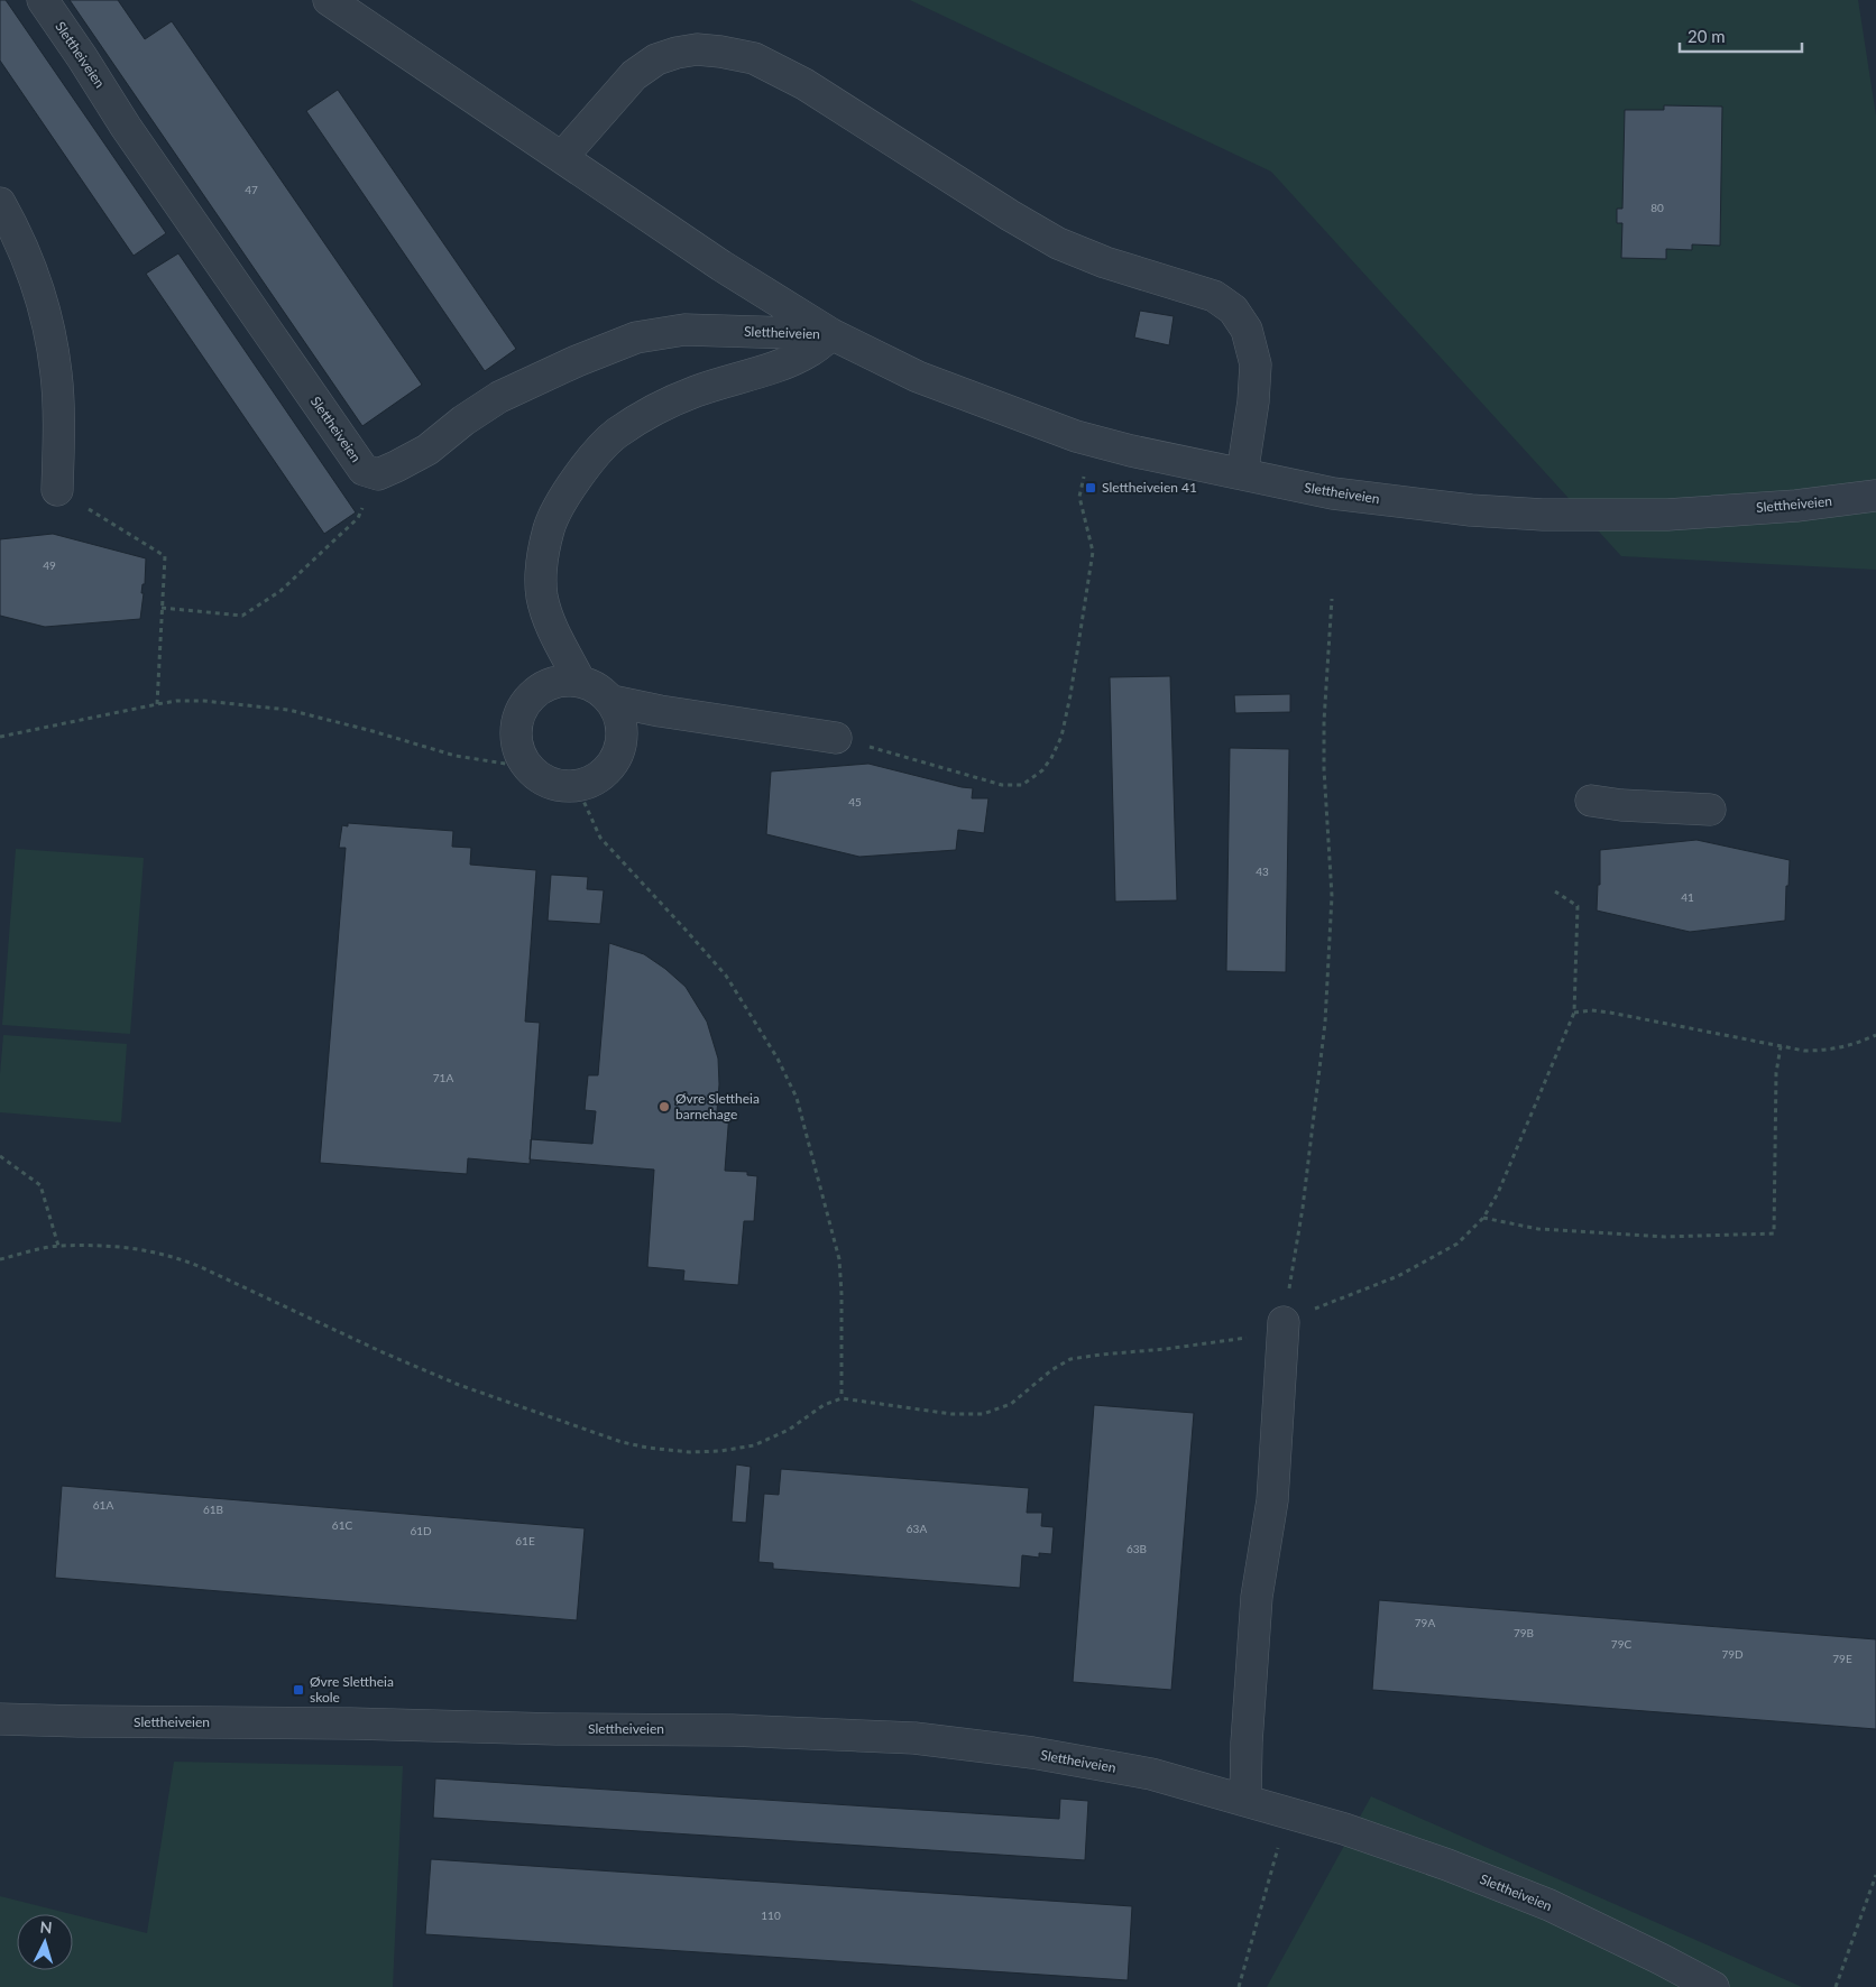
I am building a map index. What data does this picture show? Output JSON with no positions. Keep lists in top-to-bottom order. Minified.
{"streets":{"street":["Slettheiveien"]},"places":{"transit":["Slettheiveien 41","Øvre Slettheia skole"],"other":["Øvre Slettheia barnehage"]},"house_numbers":["47","80","49","45","43","41","71A","61A","61B","61C","63A","61D","61E","63B","79A","79B","79C","79D","79E","110"],"scale_bar":"20 m","north":"top"}
